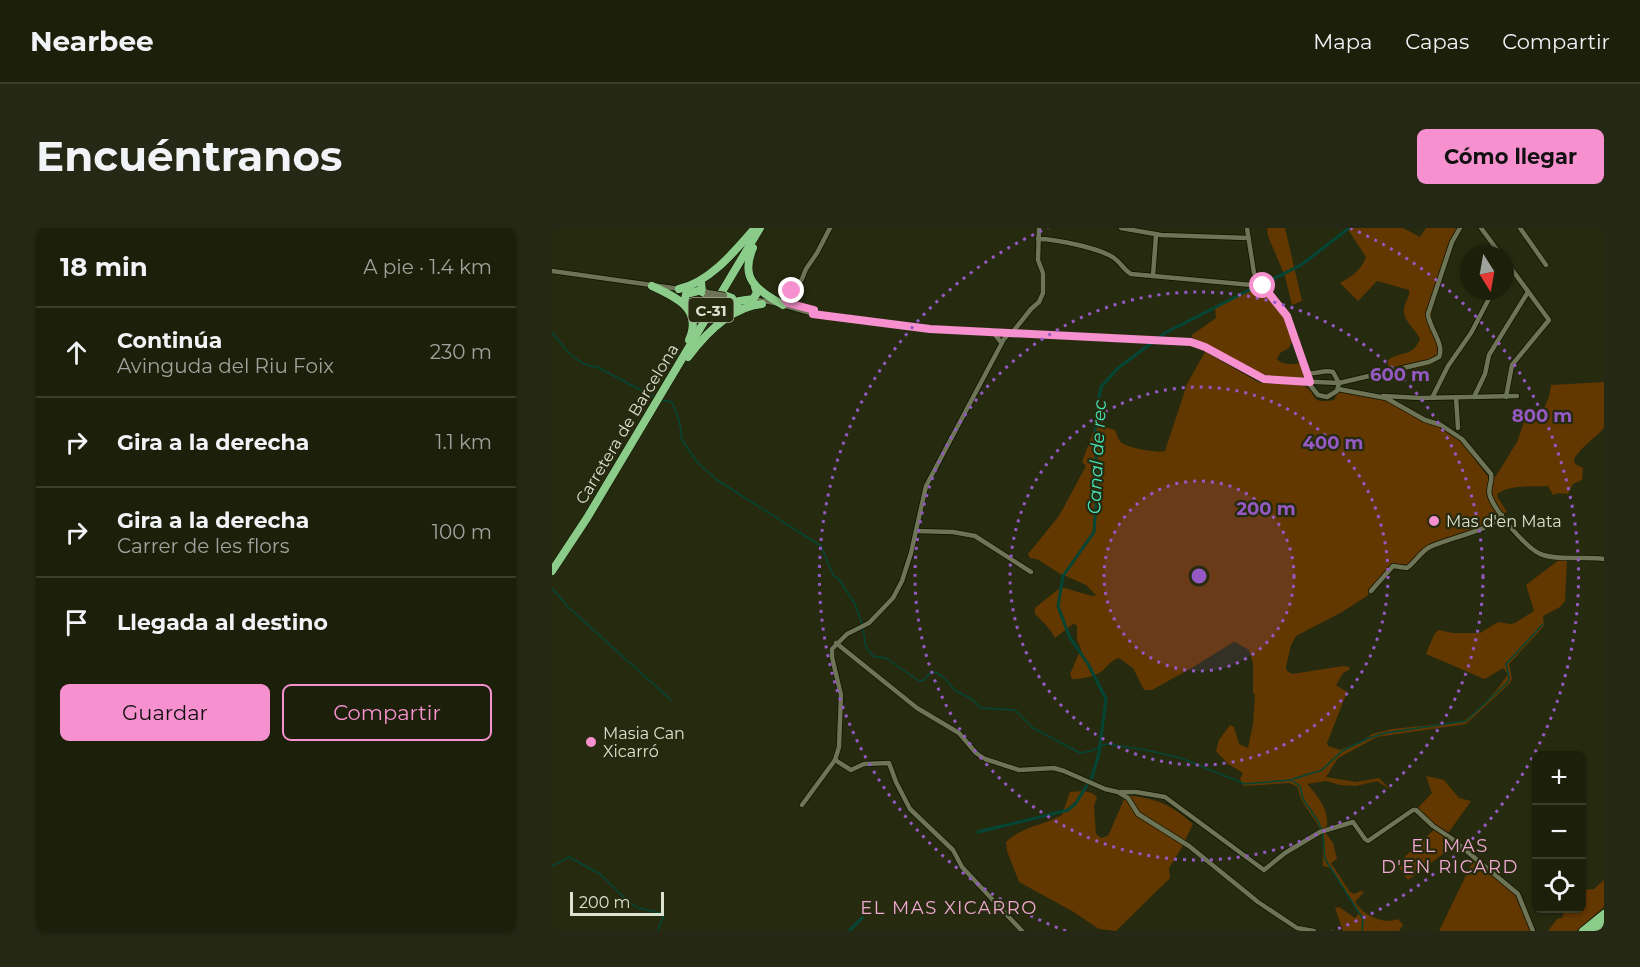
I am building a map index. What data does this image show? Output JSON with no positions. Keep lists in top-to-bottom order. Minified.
{"streets":{"highway":["C-31","Carretera de Barcelona"]},"districts":["EL MAS D'EN RICARD","EL MAS XICARRO"],"water":["Canal de rec"],"places":["Mas d'en Mata","Masia Can Xicarró"],"scale_bar":"200 m","north":"bottom","page":{"header":"Nearbee","nav":["Mapa","Capas","Compartir"],"buttons":["Cómo llegar",["Guardar","Compartir"]],"title":"Encuéntranos","heading":["18 min","A pie · 1.4 km"],"list":[["Continúa","Avinguda del Riu Foix","230 m"],["Gira a la derecha","1.1 km"],["Gira a la derecha","Carrer de les flors","100 m"],"Llegada al destino"],"map_buttons":["+","−"],"scale":"200 m"},"rings":["600 m","800 m","400 m","200 m"]}
